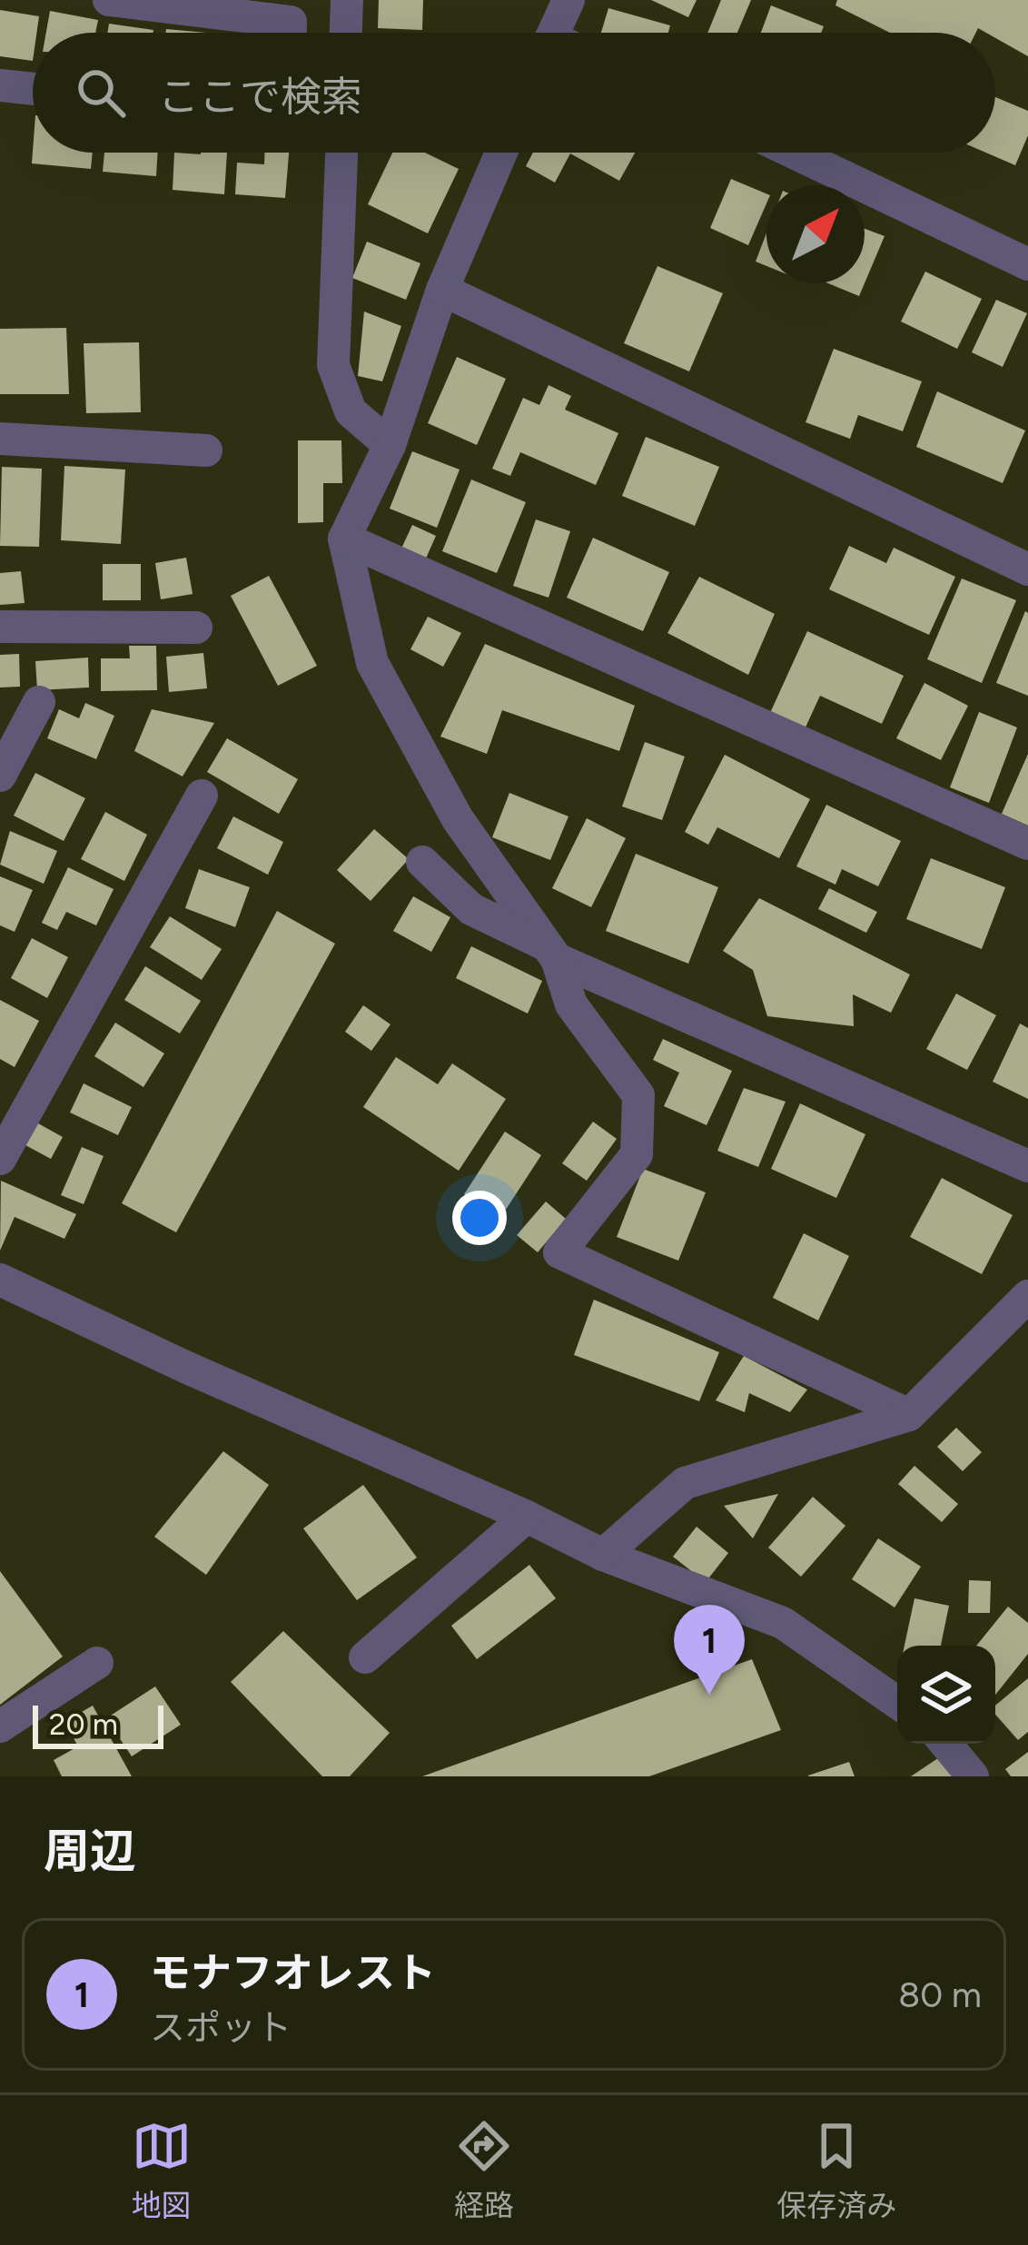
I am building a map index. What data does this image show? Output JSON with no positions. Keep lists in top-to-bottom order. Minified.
{"scale_bar":"20 m","north":"top right","page":{"search":"ここで検索","pins":"1","scale":"20 m","heading":"周辺","list":[{"mark":"1","name":"モナフオレスト","note":"スポット","value":"80 m"}],"nav":["地図","経路","保存済み"]}}
